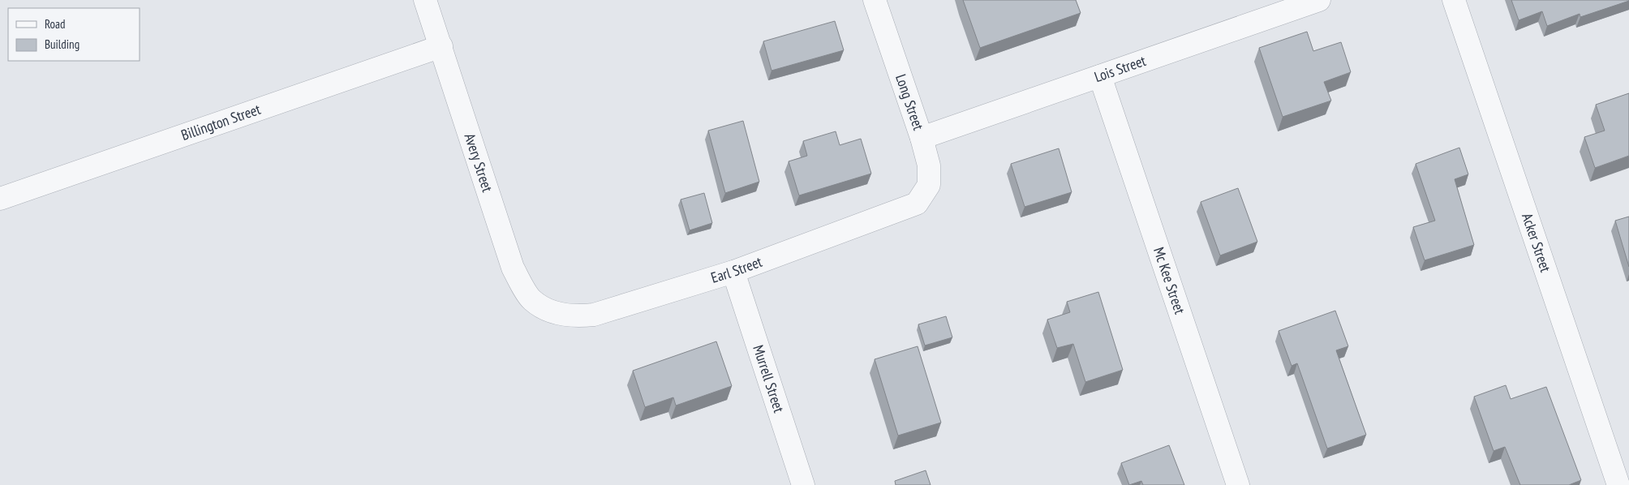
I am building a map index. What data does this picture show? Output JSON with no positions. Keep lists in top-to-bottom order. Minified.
{"streets":{"street":["Lois Street","Long Street","Billington Street","Avery Street","Acker Street","Earl Street","Mc Kee Street","Murrell Street"]},"crossings":[["Lois Street","Long Street"],["Lois Street","Mc Kee Street"],["Long Street","Earl Street"],["Billington Street","Avery Street"],["Avery Street","Earl Street"],["Earl Street","Murrell Street"]],"legend":["Road","Building"]}
